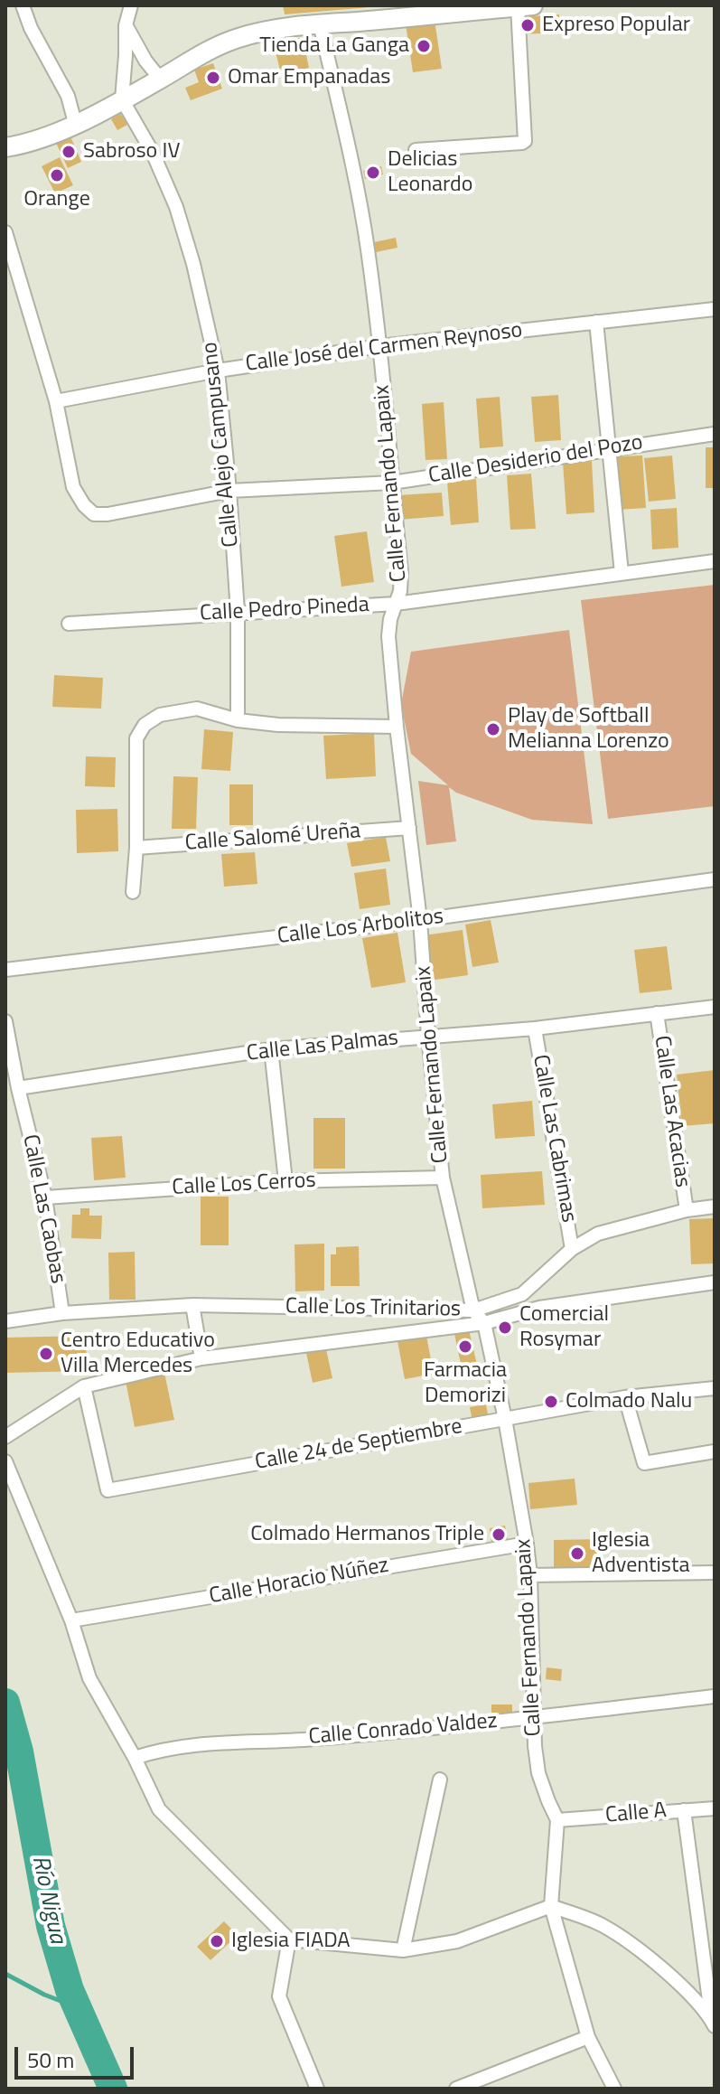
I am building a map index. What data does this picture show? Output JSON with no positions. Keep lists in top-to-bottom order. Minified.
{"streets":{"street":["Calle José del Carmen Reynoso","Calle Alejo Campusano","Calle Desiderio del Pozo","Calle Fernando Lapaix","Calle Pedro Pineda","Calle Salomé Ureña","Calle Los Arbolitos","Calle Las Palmas","Calle Las Acacias","Calle Las Cabrimas","Calle Los Cerros","Calle Las Caobas","Calle Los Trinitarios","Calle 24 de Septiembre","Calle Horacio Núñez","Calle Conrado Valdez","Calle A"]},"crossings":[["Calle José del Carmen Reynoso","Calle Alejo Campusano"],["Calle José del Carmen Reynoso","Calle Desiderio del Pozo"],["Calle José del Carmen Reynoso","Calle Fernando Lapaix"],["Calle Alejo Campusano","Calle Desiderio del Pozo"],["Calle Alejo Campusano","Calle Pedro Pineda"],["Calle Desiderio del Pozo","Calle Fernando Lapaix"],["Calle Fernando Lapaix","Calle Pedro Pineda"],["Calle Fernando Lapaix","Calle Salomé Ureña"],["Calle Fernando Lapaix","Calle Los Arbolitos"],["Calle Fernando Lapaix","Calle Las Palmas"],["Calle Fernando Lapaix","Calle Los Cerros"],["Calle Fernando Lapaix","Calle Los Trinitarios"],["Calle Fernando Lapaix","Calle 24 de Septiembre"],["Calle Fernando Lapaix","Calle Horacio Núñez"],["Calle Fernando Lapaix","Calle Conrado Valdez"],["Calle Fernando Lapaix","Calle A"],["Calle Las Palmas","Calle Las Acacias"],["Calle Las Palmas","Calle Las Cabrimas"],["Calle Las Palmas","Calle Las Caobas"],["Calle Las Acacias","Calle Los Trinitarios"],["Calle Las Cabrimas","Calle Los Trinitarios"],["Calle Los Cerros","Calle Las Caobas"],["Calle Las Caobas","Calle Los Trinitarios"]],"water":["Río Nigua"],"places":["Expreso Popular","Tienda La Ganga","Omar Empanadas","Sabroso IV","Delicias Leonardo","Orange","Play de Softball Melianna Lorenzo","Comercial Rosymar","Farmacia Demorizi","Centro Educativo Villa Mercedes","Colmado Nalu","Colmado Hermanos Triple","Iglesia Adventista","Iglesia FIADA"],"scale_bar":"50 m"}
